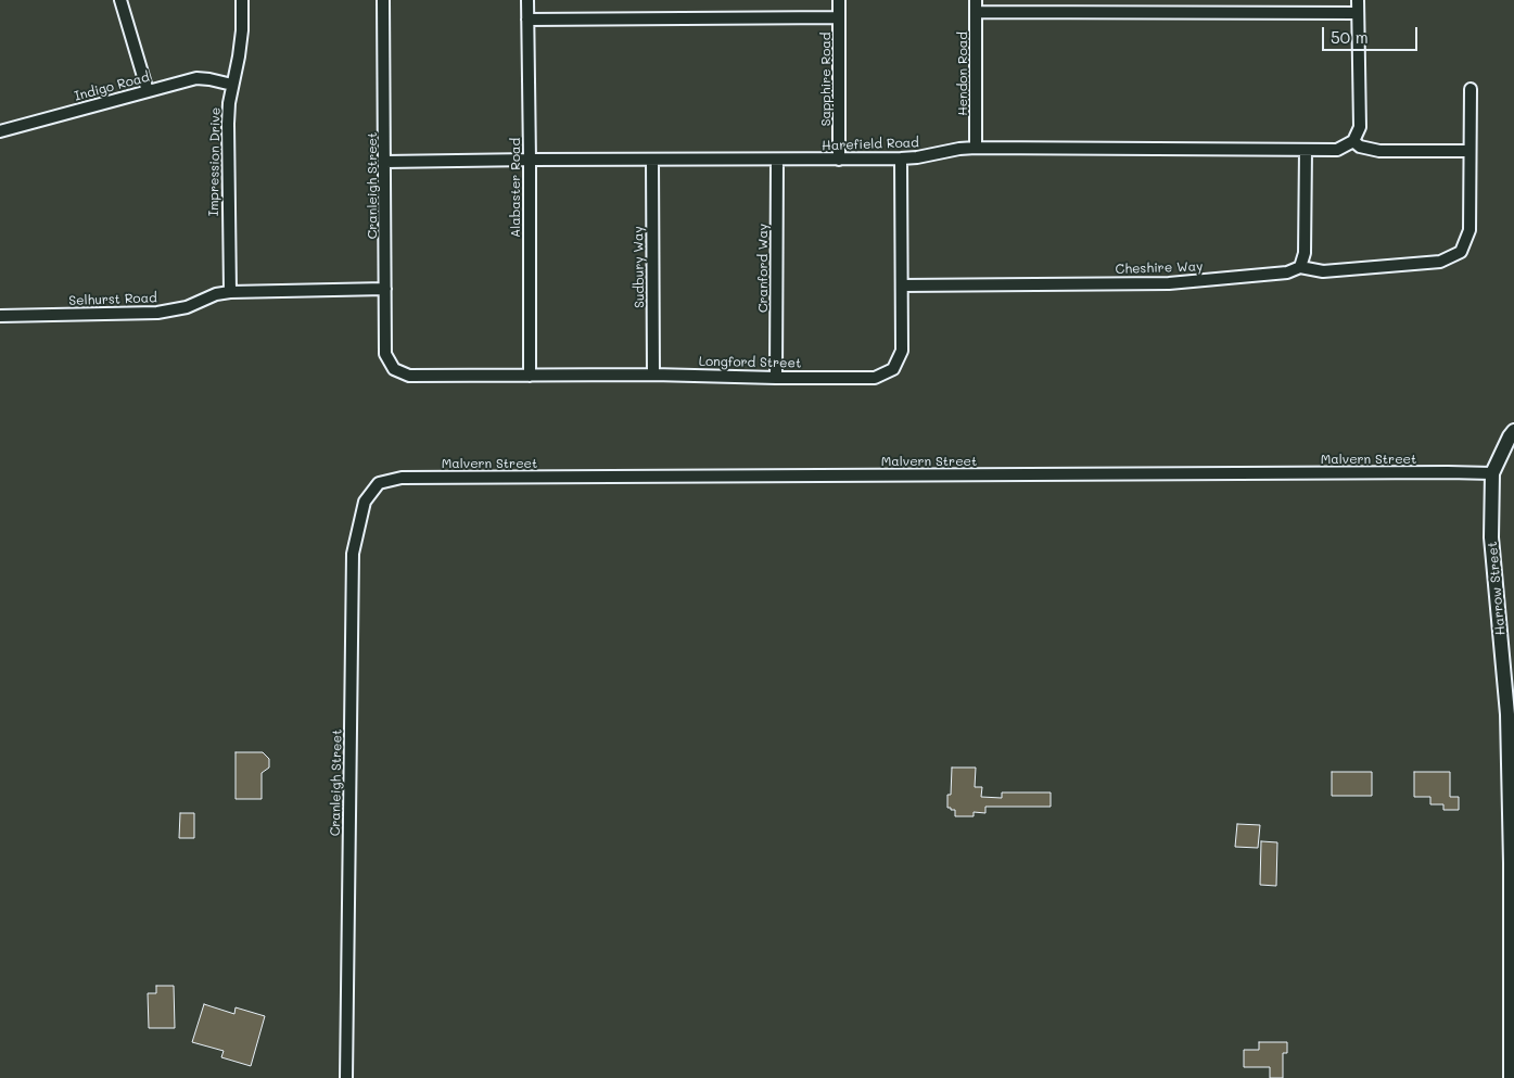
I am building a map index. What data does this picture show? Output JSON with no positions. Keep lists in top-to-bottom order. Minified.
{"streets":{"street":["Hendon Road","Sapphire Road","Indigo Road","Harefield Road","Impression Drive","Cranleigh Street","Alabaster Road","Sudbury Way","Cranford Way","Cheshire Way","Selhurst Road","Longford Street","Malvern Street","Harrow Street"]},"crossings":[["Hendon Road","Harefield Road"],["Sapphire Road","Harefield Road"],["Indigo Road","Impression Drive"],["Harefield Road","Cranleigh Street"],["Harefield Road","Alabaster Road"],["Harefield Road","Sudbury Way"],["Harefield Road","Cranford Way"],["Harefield Road","Longford Street"],["Impression Drive","Selhurst Road"],["Cranleigh Street","Selhurst Road"],["Cranleigh Street","Longford Street"],["Cranleigh Street","Malvern Street"],["Alabaster Road","Longford Street"],["Sudbury Way","Longford Street"],["Cranford Way","Longford Street"],["Cheshire Way","Longford Street"],["Malvern Street","Harrow Street"]],"scale_bar":"50 m"}
